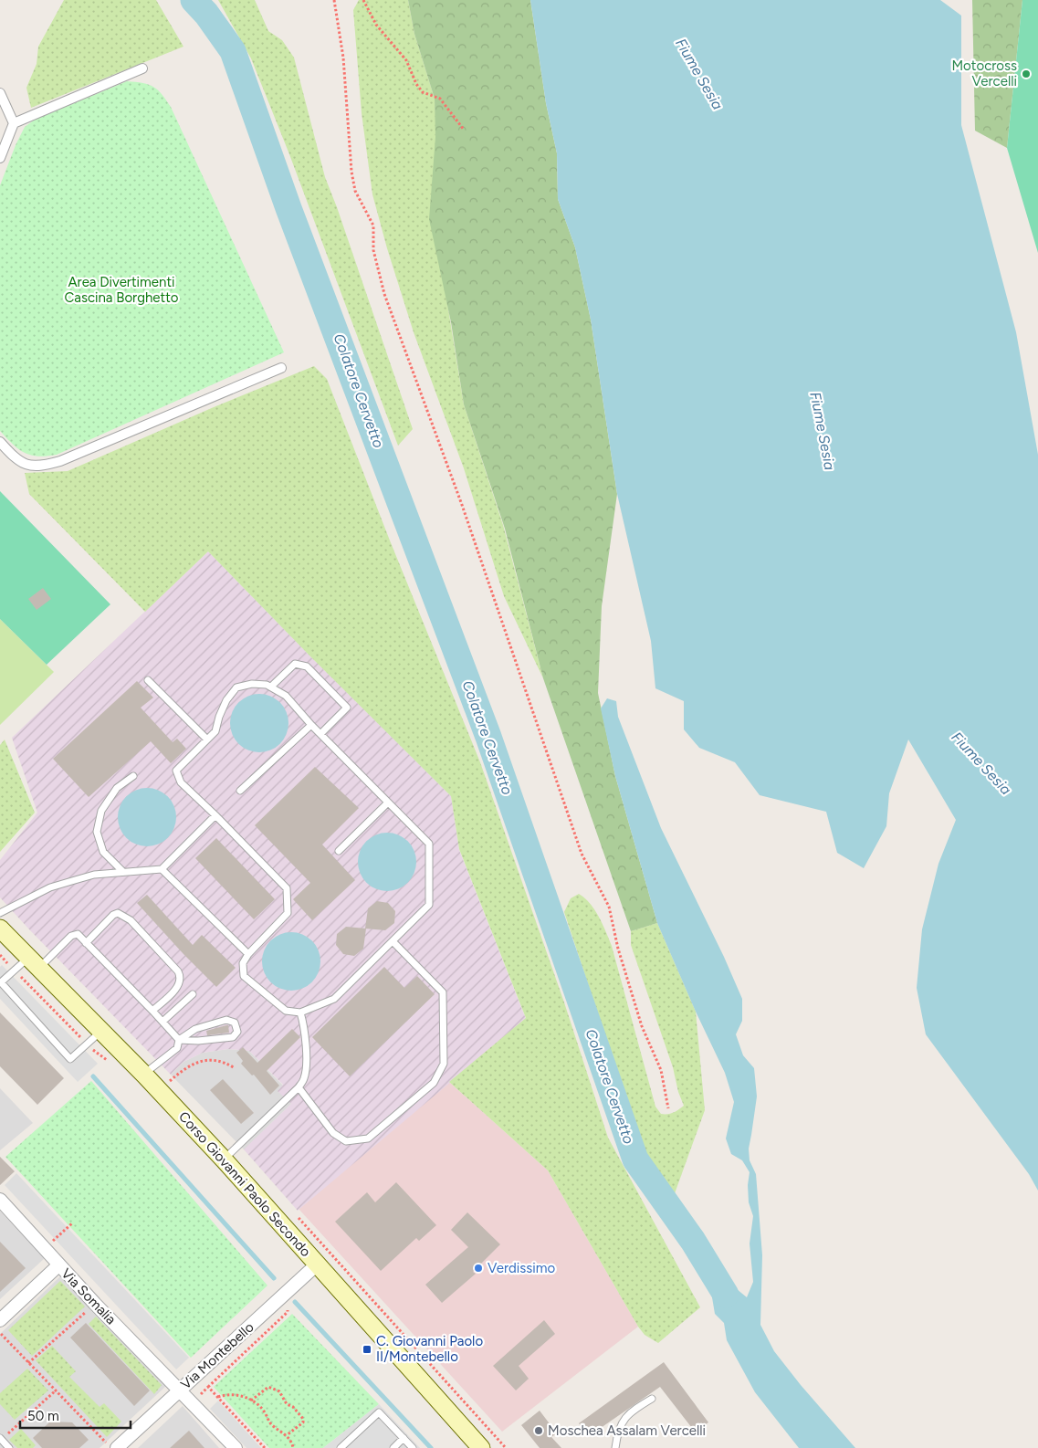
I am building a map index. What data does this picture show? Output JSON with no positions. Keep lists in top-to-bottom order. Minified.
{"streets":{"main road":["Corso Giovanni Paolo Secondo"],"street":["Via Somalia","Via Montebello"]},"crossings":[["Corso Giovanni Paolo Secondo","Via Montebello"],["Via Somalia","Via Montebello"]],"water":["Fiume Sesia","Colatore Cervetto"],"parks":["Area Divertimenti Cascina Borghetto"],"places":{"other":["Motocross Vercelli","Verdissimo","Moschea Assalam Vercelli"],"transit":["C. Giovanni Paolo II/Montebello"]},"scale_bar":"50 m"}
